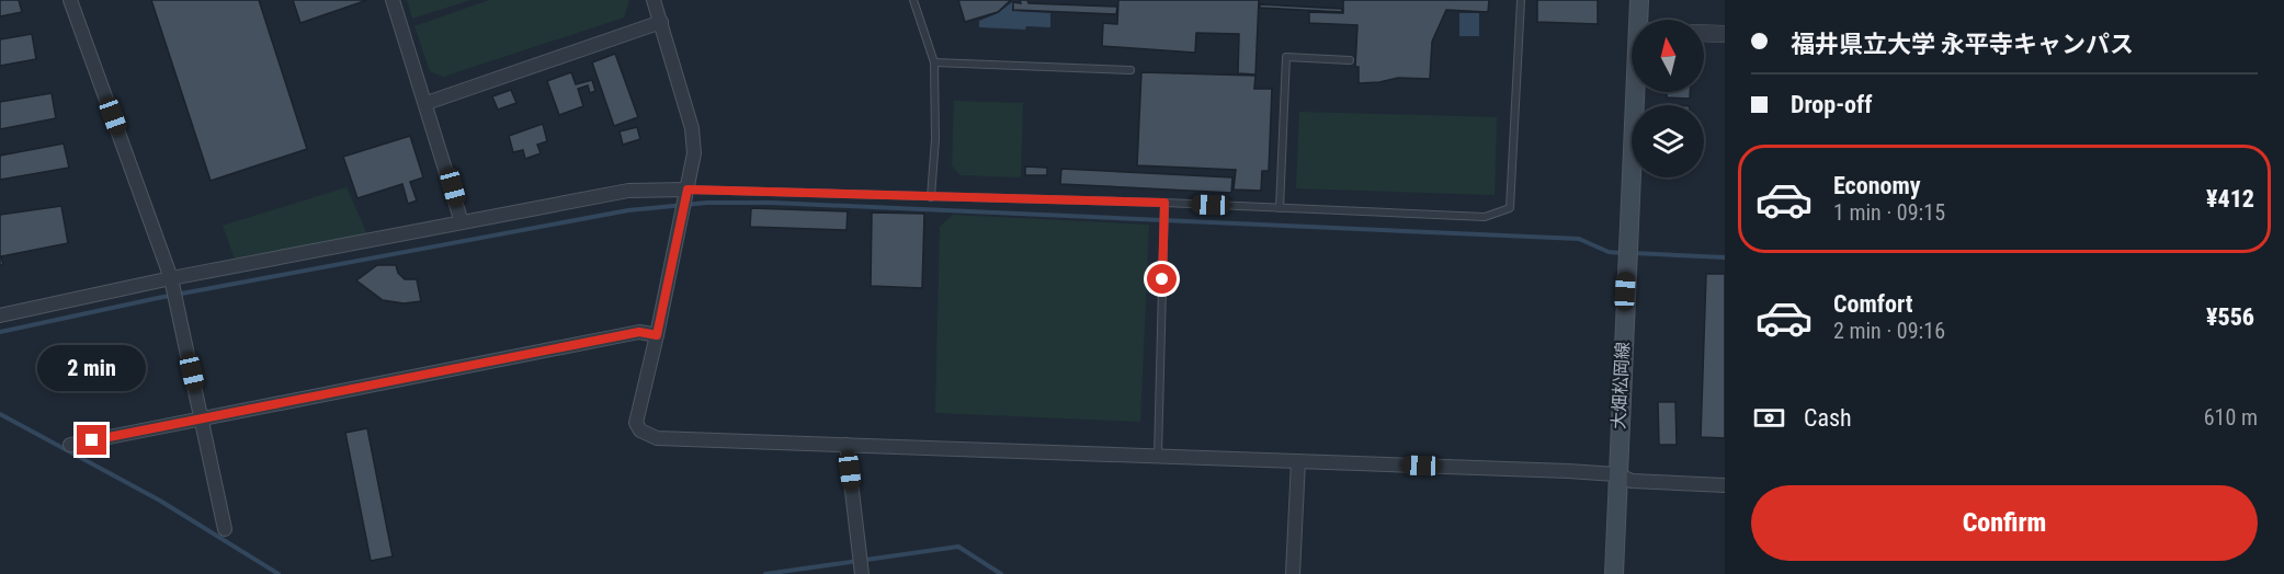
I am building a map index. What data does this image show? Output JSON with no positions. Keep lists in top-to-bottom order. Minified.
{"streets":{"main road":["大畑松岡線"]},"north":"top","page":{"banner":["福井県立大学 永平寺キャンパス","Drop-off"],"list":[{"name":"Economy","note":"1 min · 09:15","value":"¥412"},{"name":"Comfort","note":"2 min · 09:16","value":"¥556"}],"bubble":"2 min","pay":["Cash","610 m"],"buttons":"Confirm"}}
